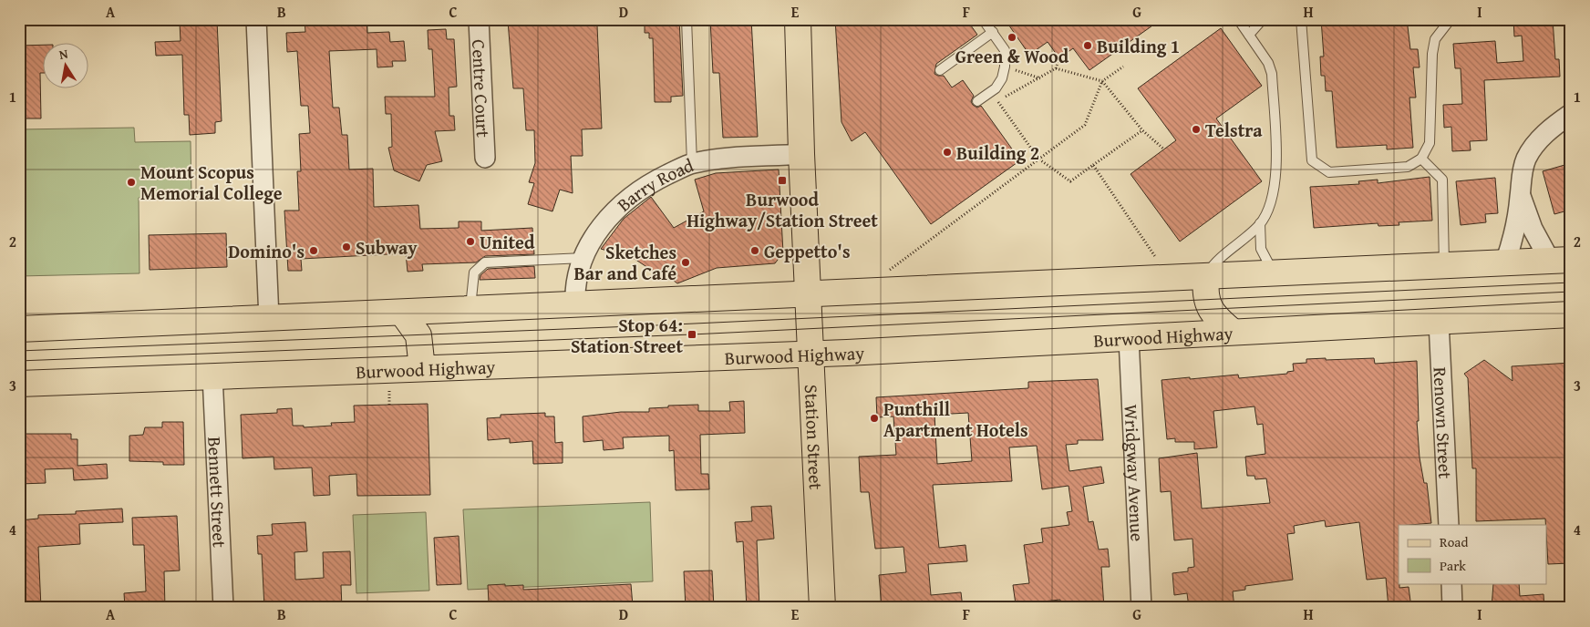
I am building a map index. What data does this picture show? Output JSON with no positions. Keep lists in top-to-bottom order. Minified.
{"streets":{"main road":["Burwood Highway","Station Street"],"street":["Centre Court","Barry Road","Renown Street","Wridgway Avenue","Bennett Street"]},"crossings":[["Barry Road","Station Street"],["Burwood Highway","Renown Street"],["Burwood Highway","Station Street"],["Burwood Highway","Wridgway Avenue"],["Burwood Highway","Bennett Street"]],"places":{"other":["Green & Wood","Building 1","Telstra","Building 2","Mount Scopus Memorial College","United","Subway","Domino's","Geppetto's","Sketches Bar and Café","Punthill Apartment Hotels"],"transit":["Burwood Highway/Station Street","Stop 64: Station Street"]},"legend":["Road","Park"],"north":"top","grid":{"columns":["A","B","C","D","E","F","G","H","I"],"rows":["1","2","3","4"]}}
